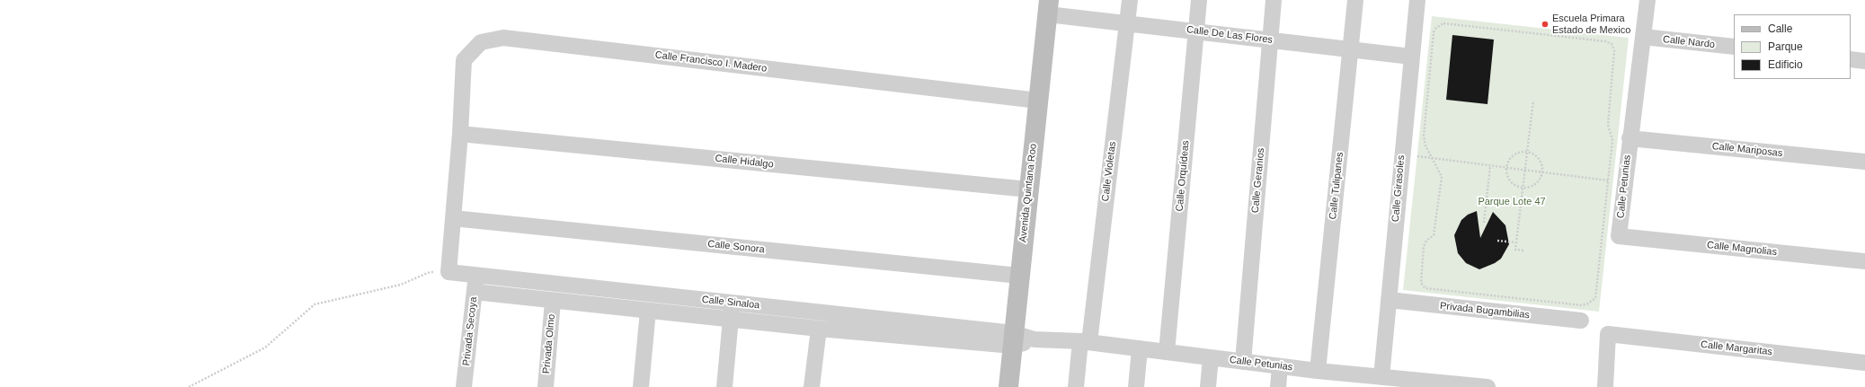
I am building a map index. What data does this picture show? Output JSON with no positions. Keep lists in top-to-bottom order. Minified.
{"streets":{"main road":["Avenida Quintana Roo"],"street":["Calle De Las Flores","Calle Nardo","Calle Francisco I. Madero","Calle Mariposas","Calle Hidalgo","Calle Violetas","Calle Orquídeas","Calle Geranios","Calle Tulipanes","Calle Petunias","Calle Girasoles","Calle Sonora","Calle Magnolias","Calle Sinaloa","Privada Bugambilias","Privada Secoya","Privada Olmo","Calle Margaritas"]},"crossings":[["Calle De Las Flores","Calle Violetas"],["Calle De Las Flores","Calle Orquídeas"],["Calle De Las Flores","Calle Geranios"],["Calle De Las Flores","Calle Tulipanes"],["Calle De Las Flores","Calle Girasoles"],["Calle De Las Flores","Avenida Quintana Roo"],["Calle Nardo","Calle Petunias"],["Calle Francisco I. Madero","Calle Hidalgo"],["Calle Francisco I. Madero","Avenida Quintana Roo"],["Calle Francisco I. Madero","Calle Sonora"],["Calle Francisco I. Madero","Calle Sinaloa"],["Calle Mariposas","Calle Petunias"],["Calle Hidalgo","Avenida Quintana Roo"],["Calle Violetas","Calle Petunias"],["Calle Orquídeas","Calle Petunias"],["Calle Geranios","Calle Petunias"],["Calle Tulipanes","Calle Petunias"],["Calle Petunias","Calle Girasoles"],["Calle Petunias","Avenida Quintana Roo"],["Calle Petunias","Calle Magnolias"],["Calle Petunias","Calle Sinaloa"],["Calle Girasoles","Privada Bugambilias"],["Avenida Quintana Roo","Calle Sonora"],["Avenida Quintana Roo","Calle Sinaloa"],["Calle Sinaloa","Privada Secoya"],["Calle Sinaloa","Privada Olmo"]],"parks":["Parque Lote 47"],"places":["Escuela Primara Estado de Mexico"],"legend":["Calle","Parque","Edificio"]}
